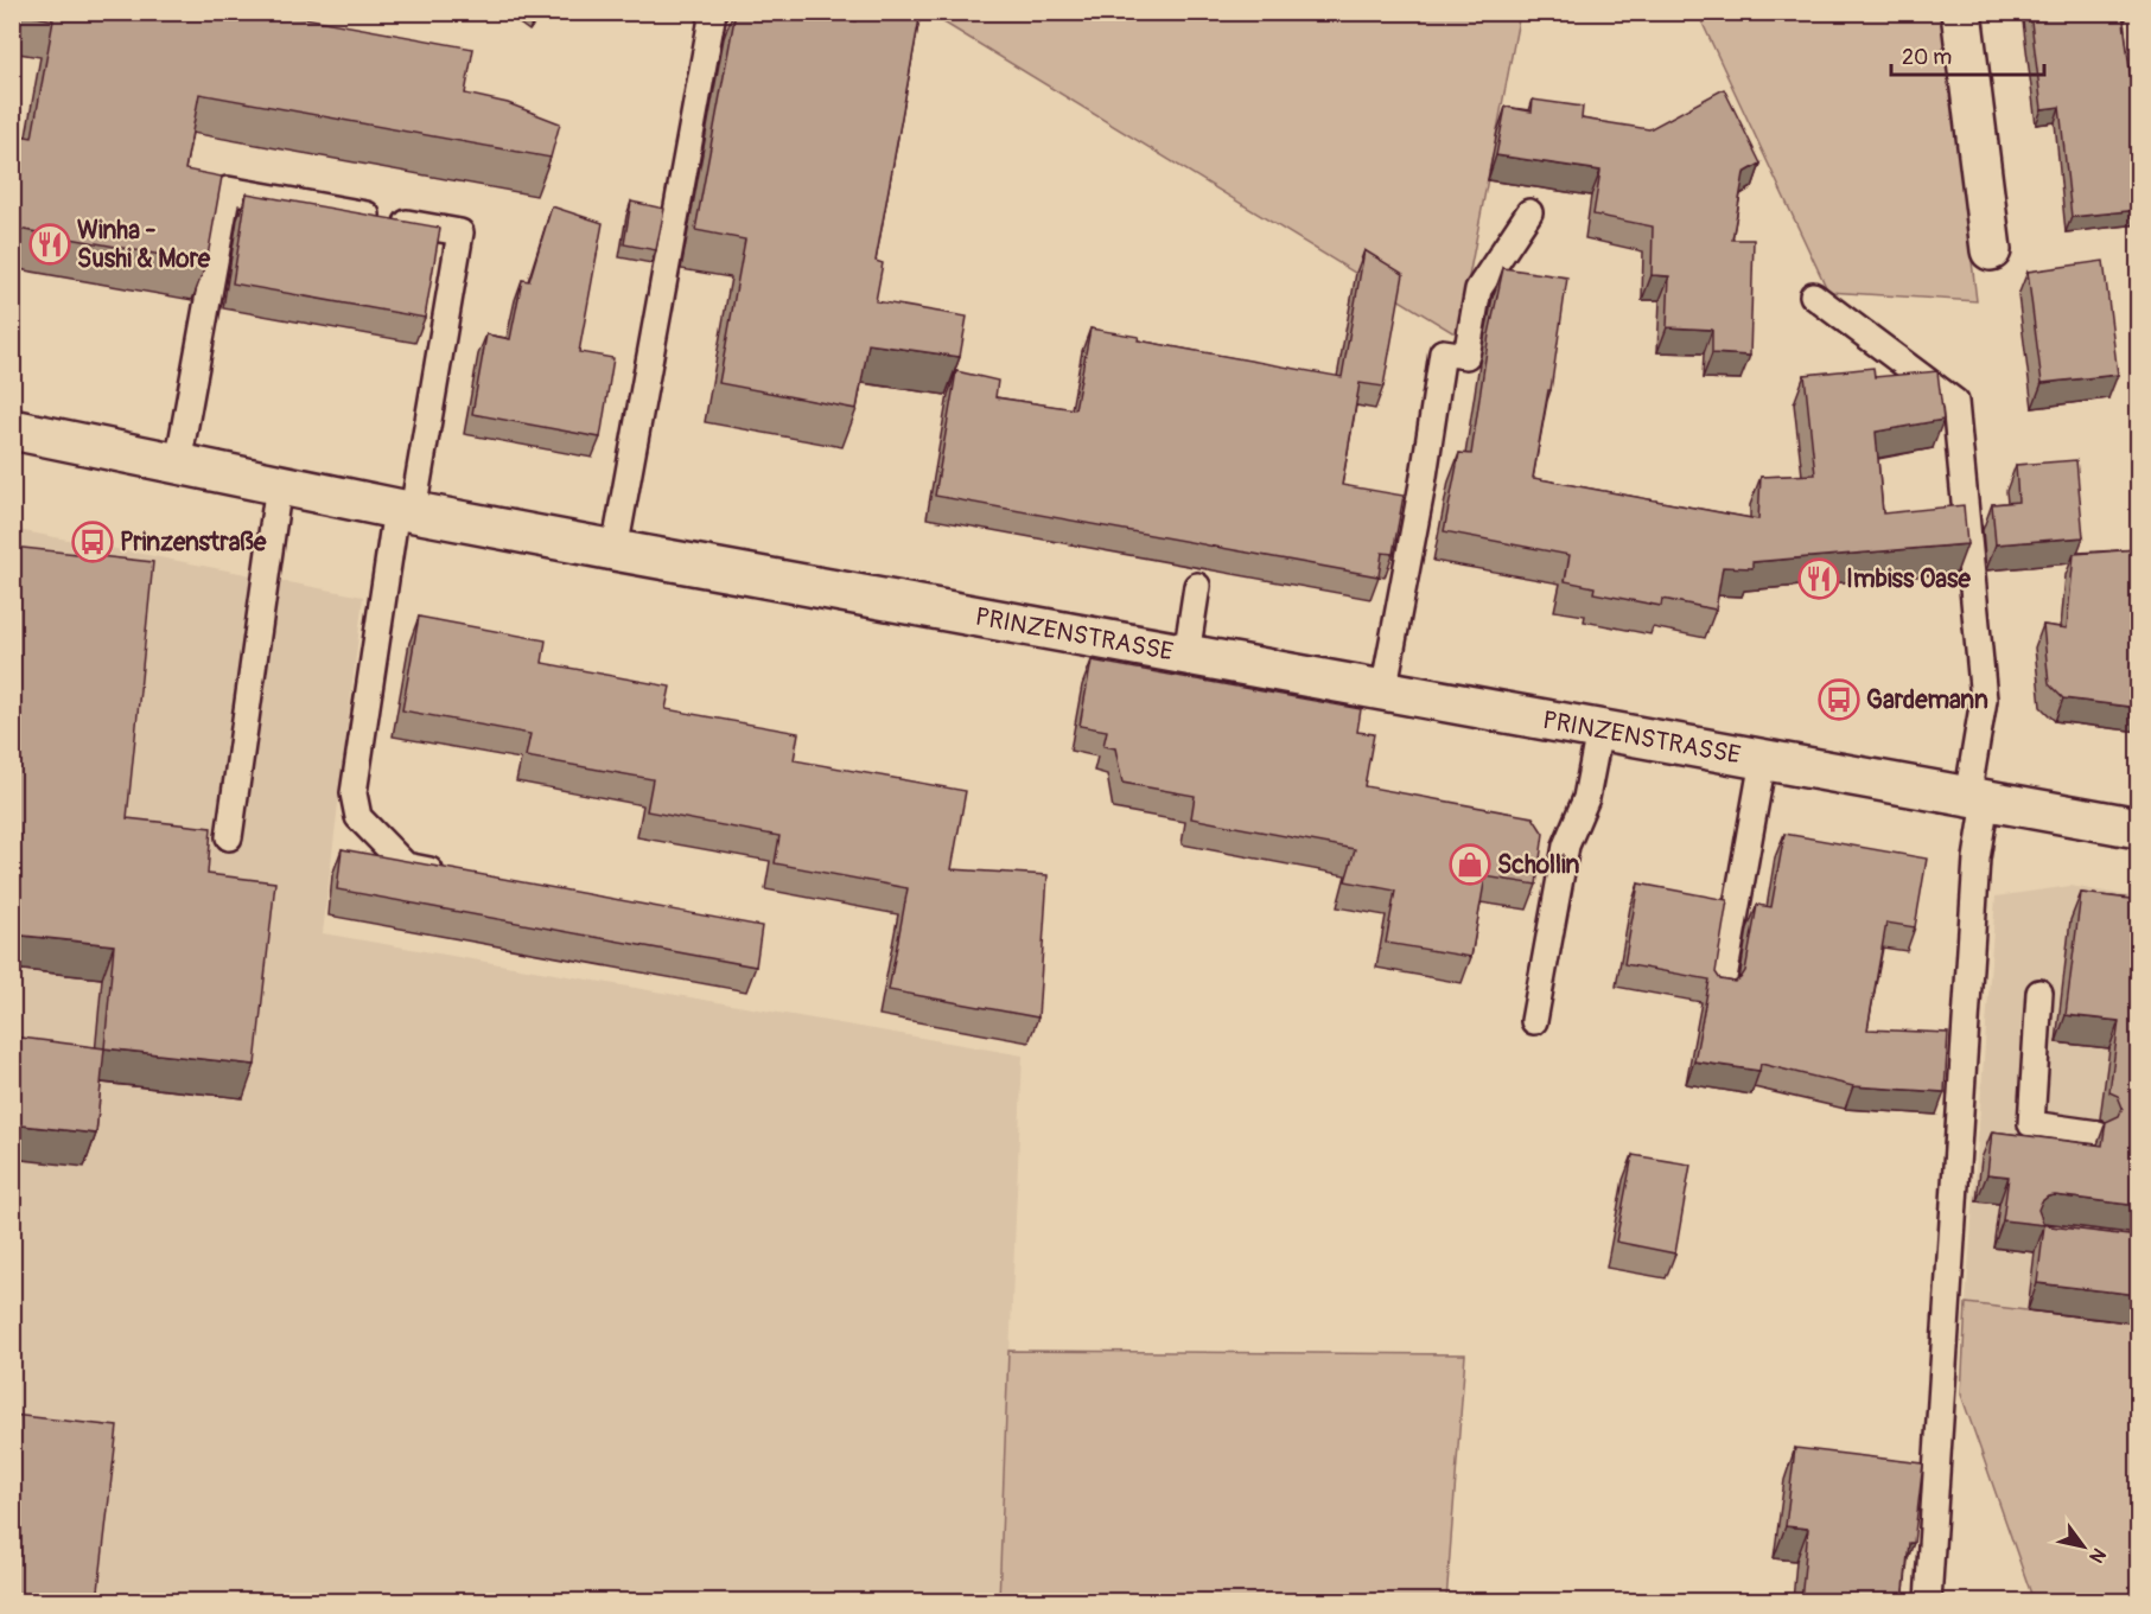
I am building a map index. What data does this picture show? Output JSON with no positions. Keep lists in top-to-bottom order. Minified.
{"streets":{"main road":["PRINZENSTRASSE"]},"places":{"restaurant":["Winha - Sushi & More","Imbiss Oase"],"bus stop":["Prinzenstraße","Gardemann"],"shop":["Schollin"]},"scale_bar":"20 m","north":"bottom right"}
